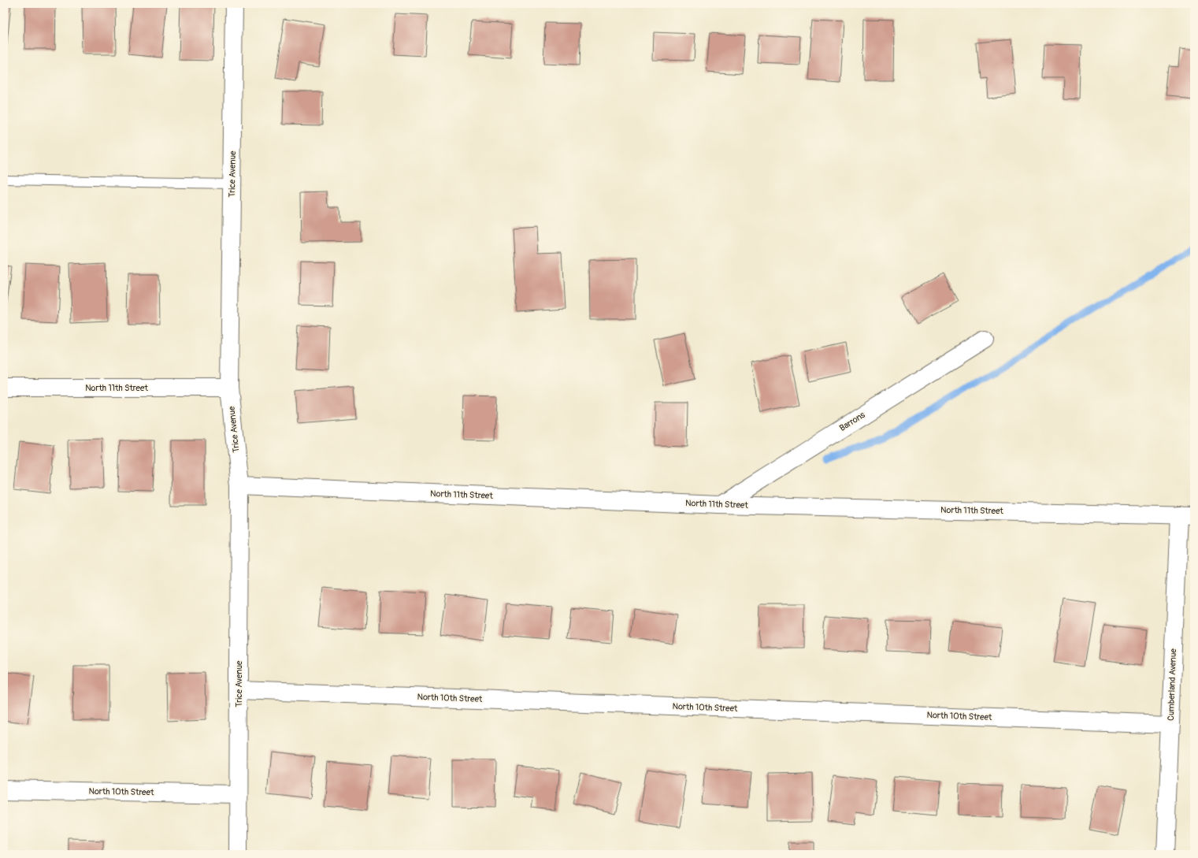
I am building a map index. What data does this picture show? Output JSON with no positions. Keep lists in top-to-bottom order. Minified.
{"streets":{"street":["Trice Avenue","North 11th Street","Barrons","Cumberland Avenue","North 10th Street"]},"crossings":[["Trice Avenue","North 11th Street"],["Trice Avenue","North 10th Street"],["North 11th Street","Barrons"],["North 11th Street","Cumberland Avenue"],["Cumberland Avenue","North 10th Street"]]}
